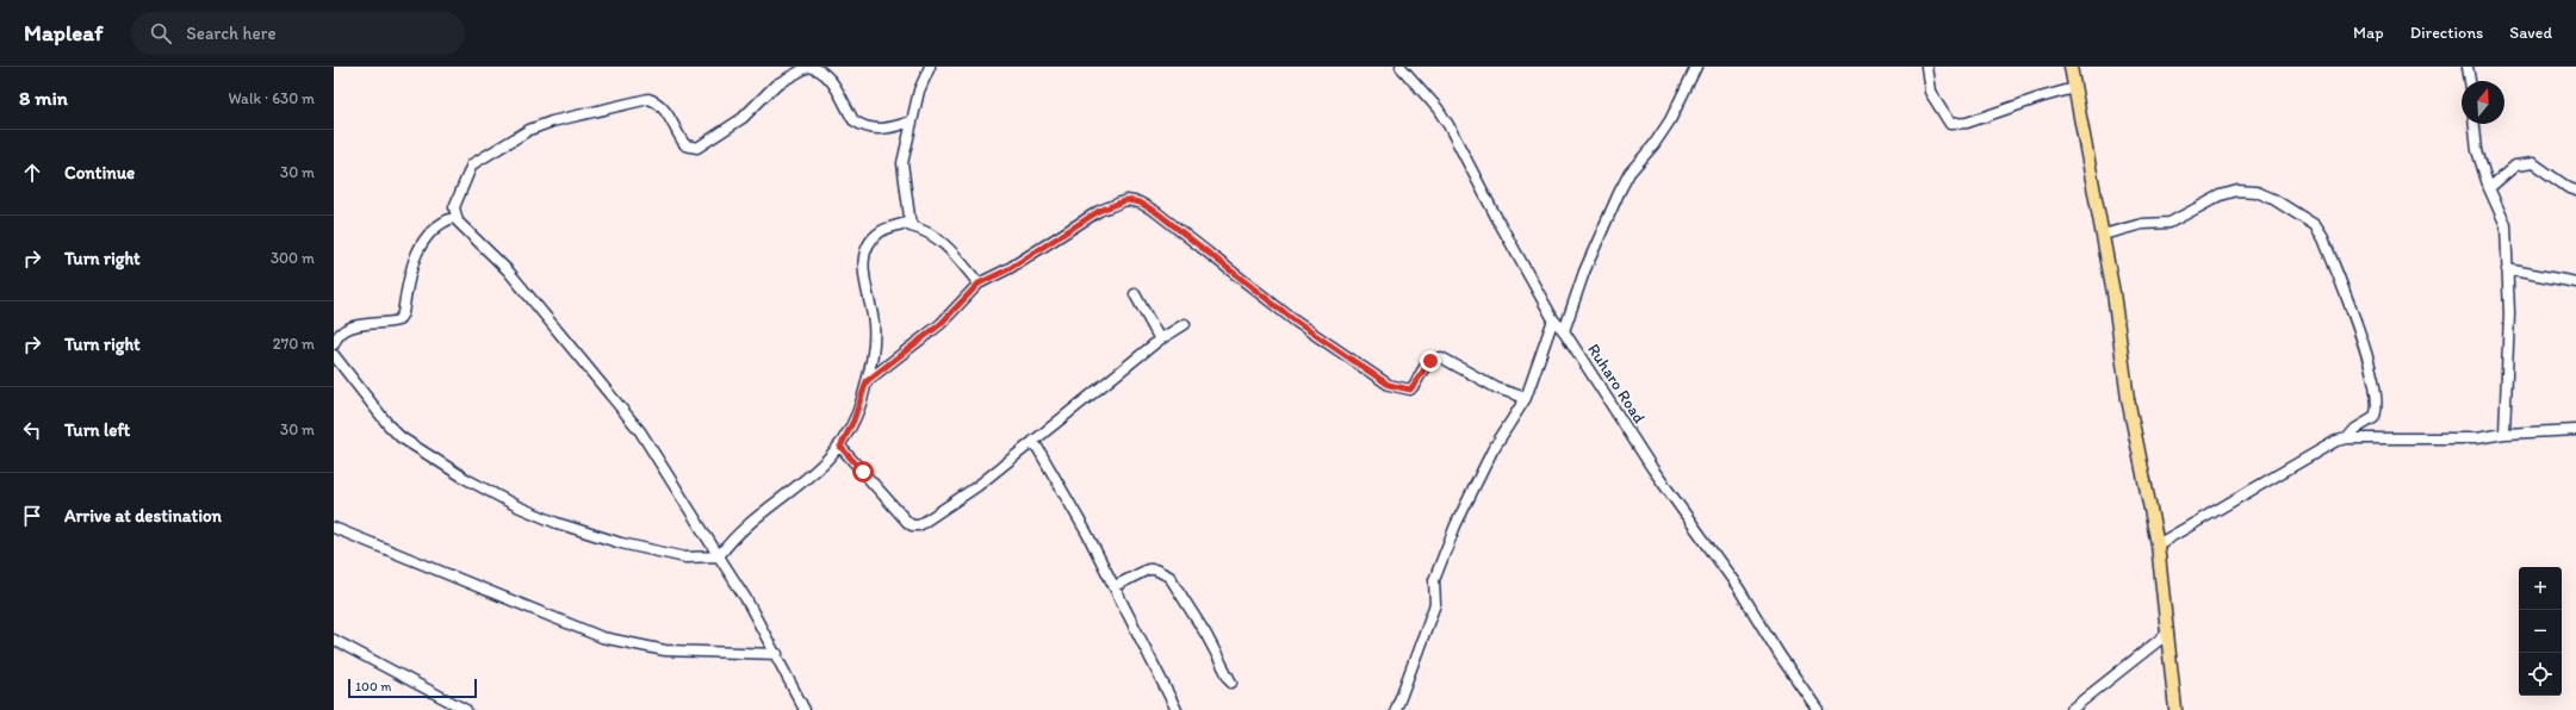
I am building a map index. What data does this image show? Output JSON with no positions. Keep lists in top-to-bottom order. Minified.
{"streets":{"street":["Ruharo Road"]},"scale_bar":"100 m","north":"top","page":{"header":"Mapleaf","search":"Search here","nav":["Map","Directions","Saved"],"heading":["8 min","Walk · 630 m"],"list":[["Continue","30 m"],["Turn right","300 m"],["Turn right","270 m"],["Turn left","30 m"],"Arrive at destination"],"map_buttons":["+","−"],"scale":"100 m"}}
